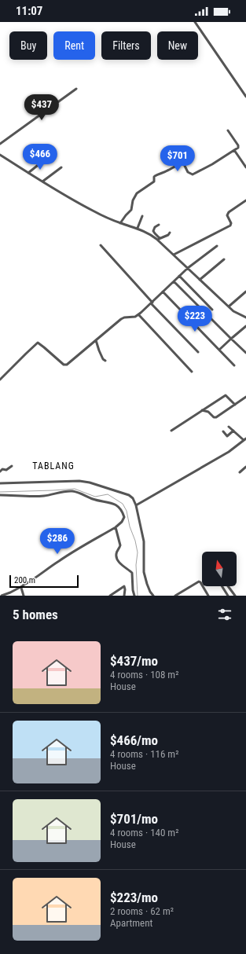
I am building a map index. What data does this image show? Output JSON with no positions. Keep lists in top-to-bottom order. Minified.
{"districts":["TABLANG"],"scale_bar":"200 m","north":"top","page":{"status":"11:07","chip":["Buy","Rent","Filters","New"],"price":["$437","$466","$701","$223","$286"],"scale":"200 m","heading":"5 homes","list":[{"name":"$437/mo","note":"4 rooms · 108 m² · House"},{"name":"$466/mo","note":"4 rooms · 116 m² · House"},{"name":"$701/mo","note":"4 rooms · 140 m² · House"},{"name":"$223/mo","note":"2 rooms · 62 m² · Apartment"}]}}
